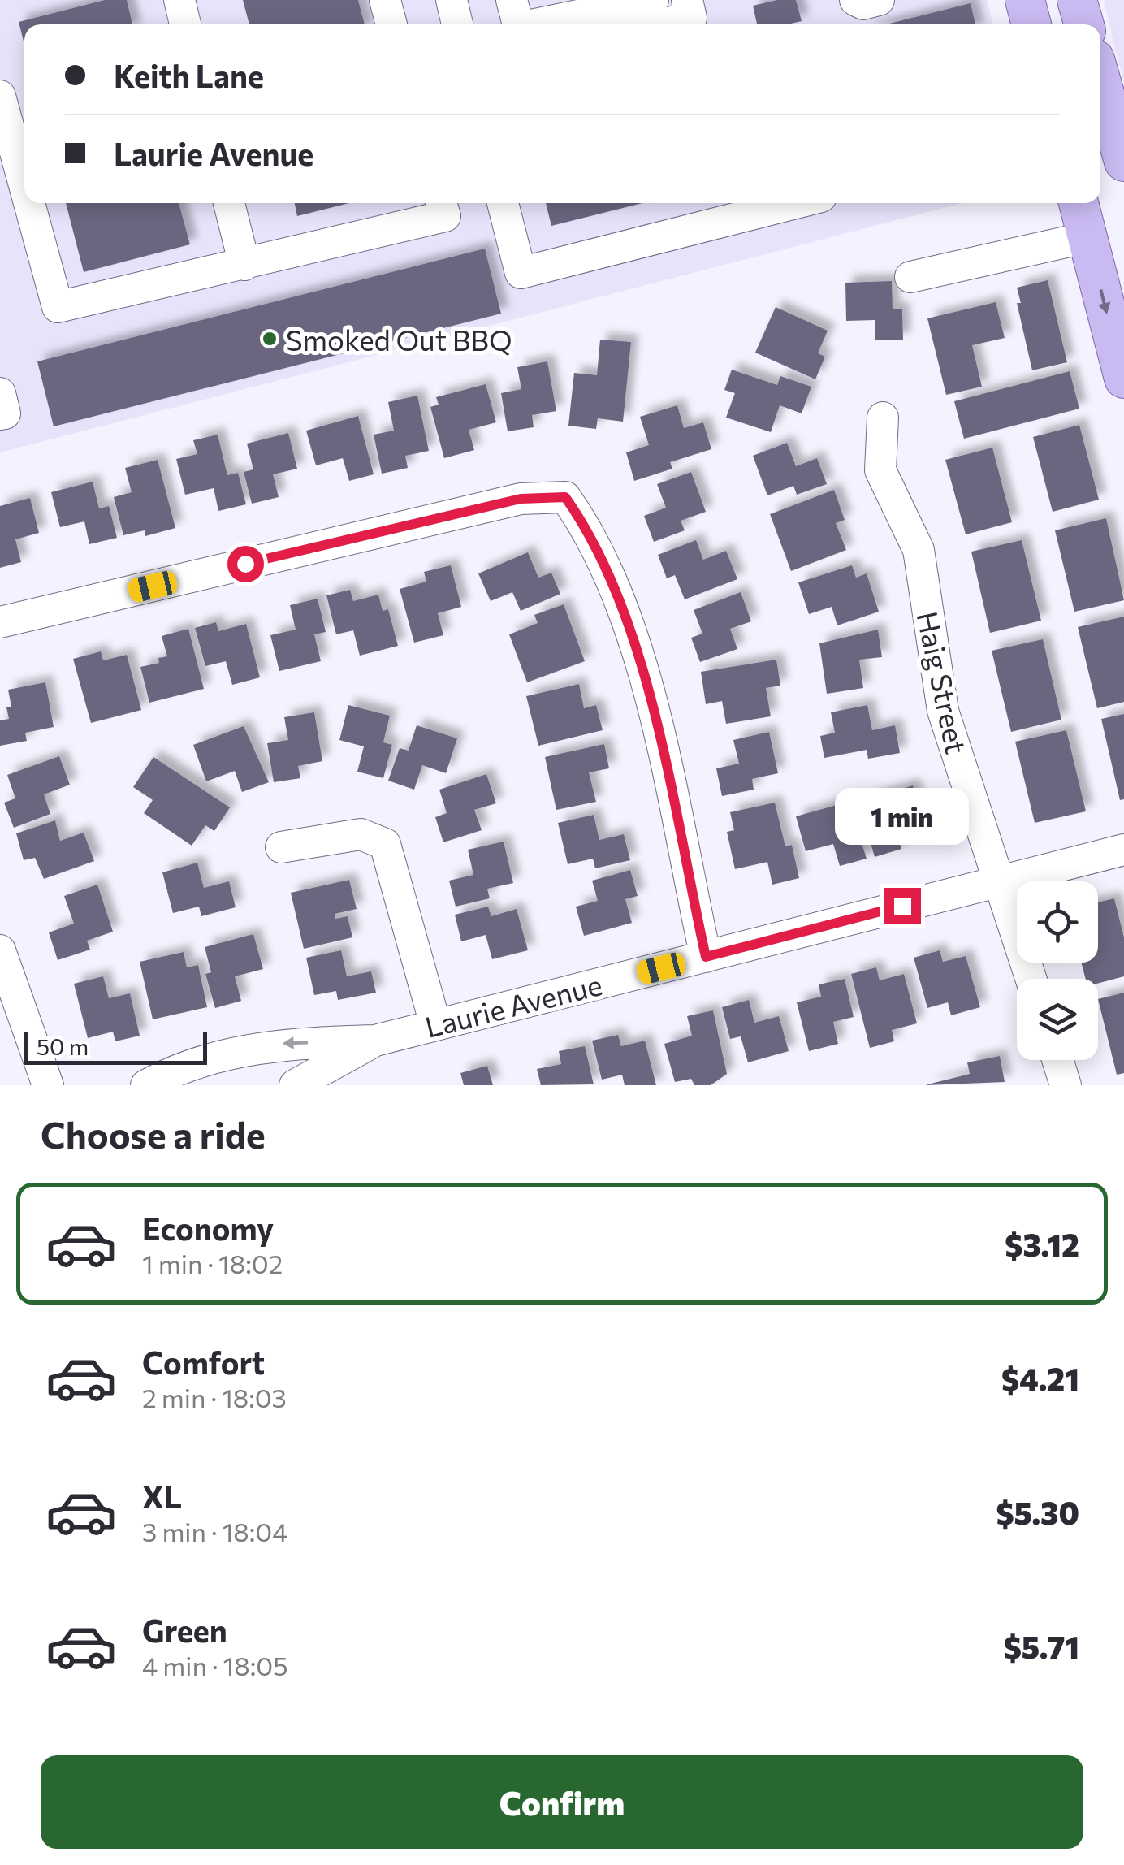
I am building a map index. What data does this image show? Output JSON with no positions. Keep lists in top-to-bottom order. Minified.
{"streets":{"street":["Haig Street","Laurie Avenue"]},"crossings":[["Haig Street","Laurie Avenue"]],"places":["Smoked Out BBQ"],"scale_bar":"50 m","page":{"banner":["Keith Lane","Laurie Avenue"],"bubble":"1 min","scale":"50 m","heading":"Choose a ride","list":[{"name":"Economy","note":"1 min · 18:02","value":"$3.12"},{"name":"Comfort","note":"2 min · 18:03","value":"$4.21"},{"name":"XL","note":"3 min · 18:04","value":"$5.30"},{"name":"Green","note":"4 min · 18:05","value":"$5.71"}],"buttons":"Confirm"}}
